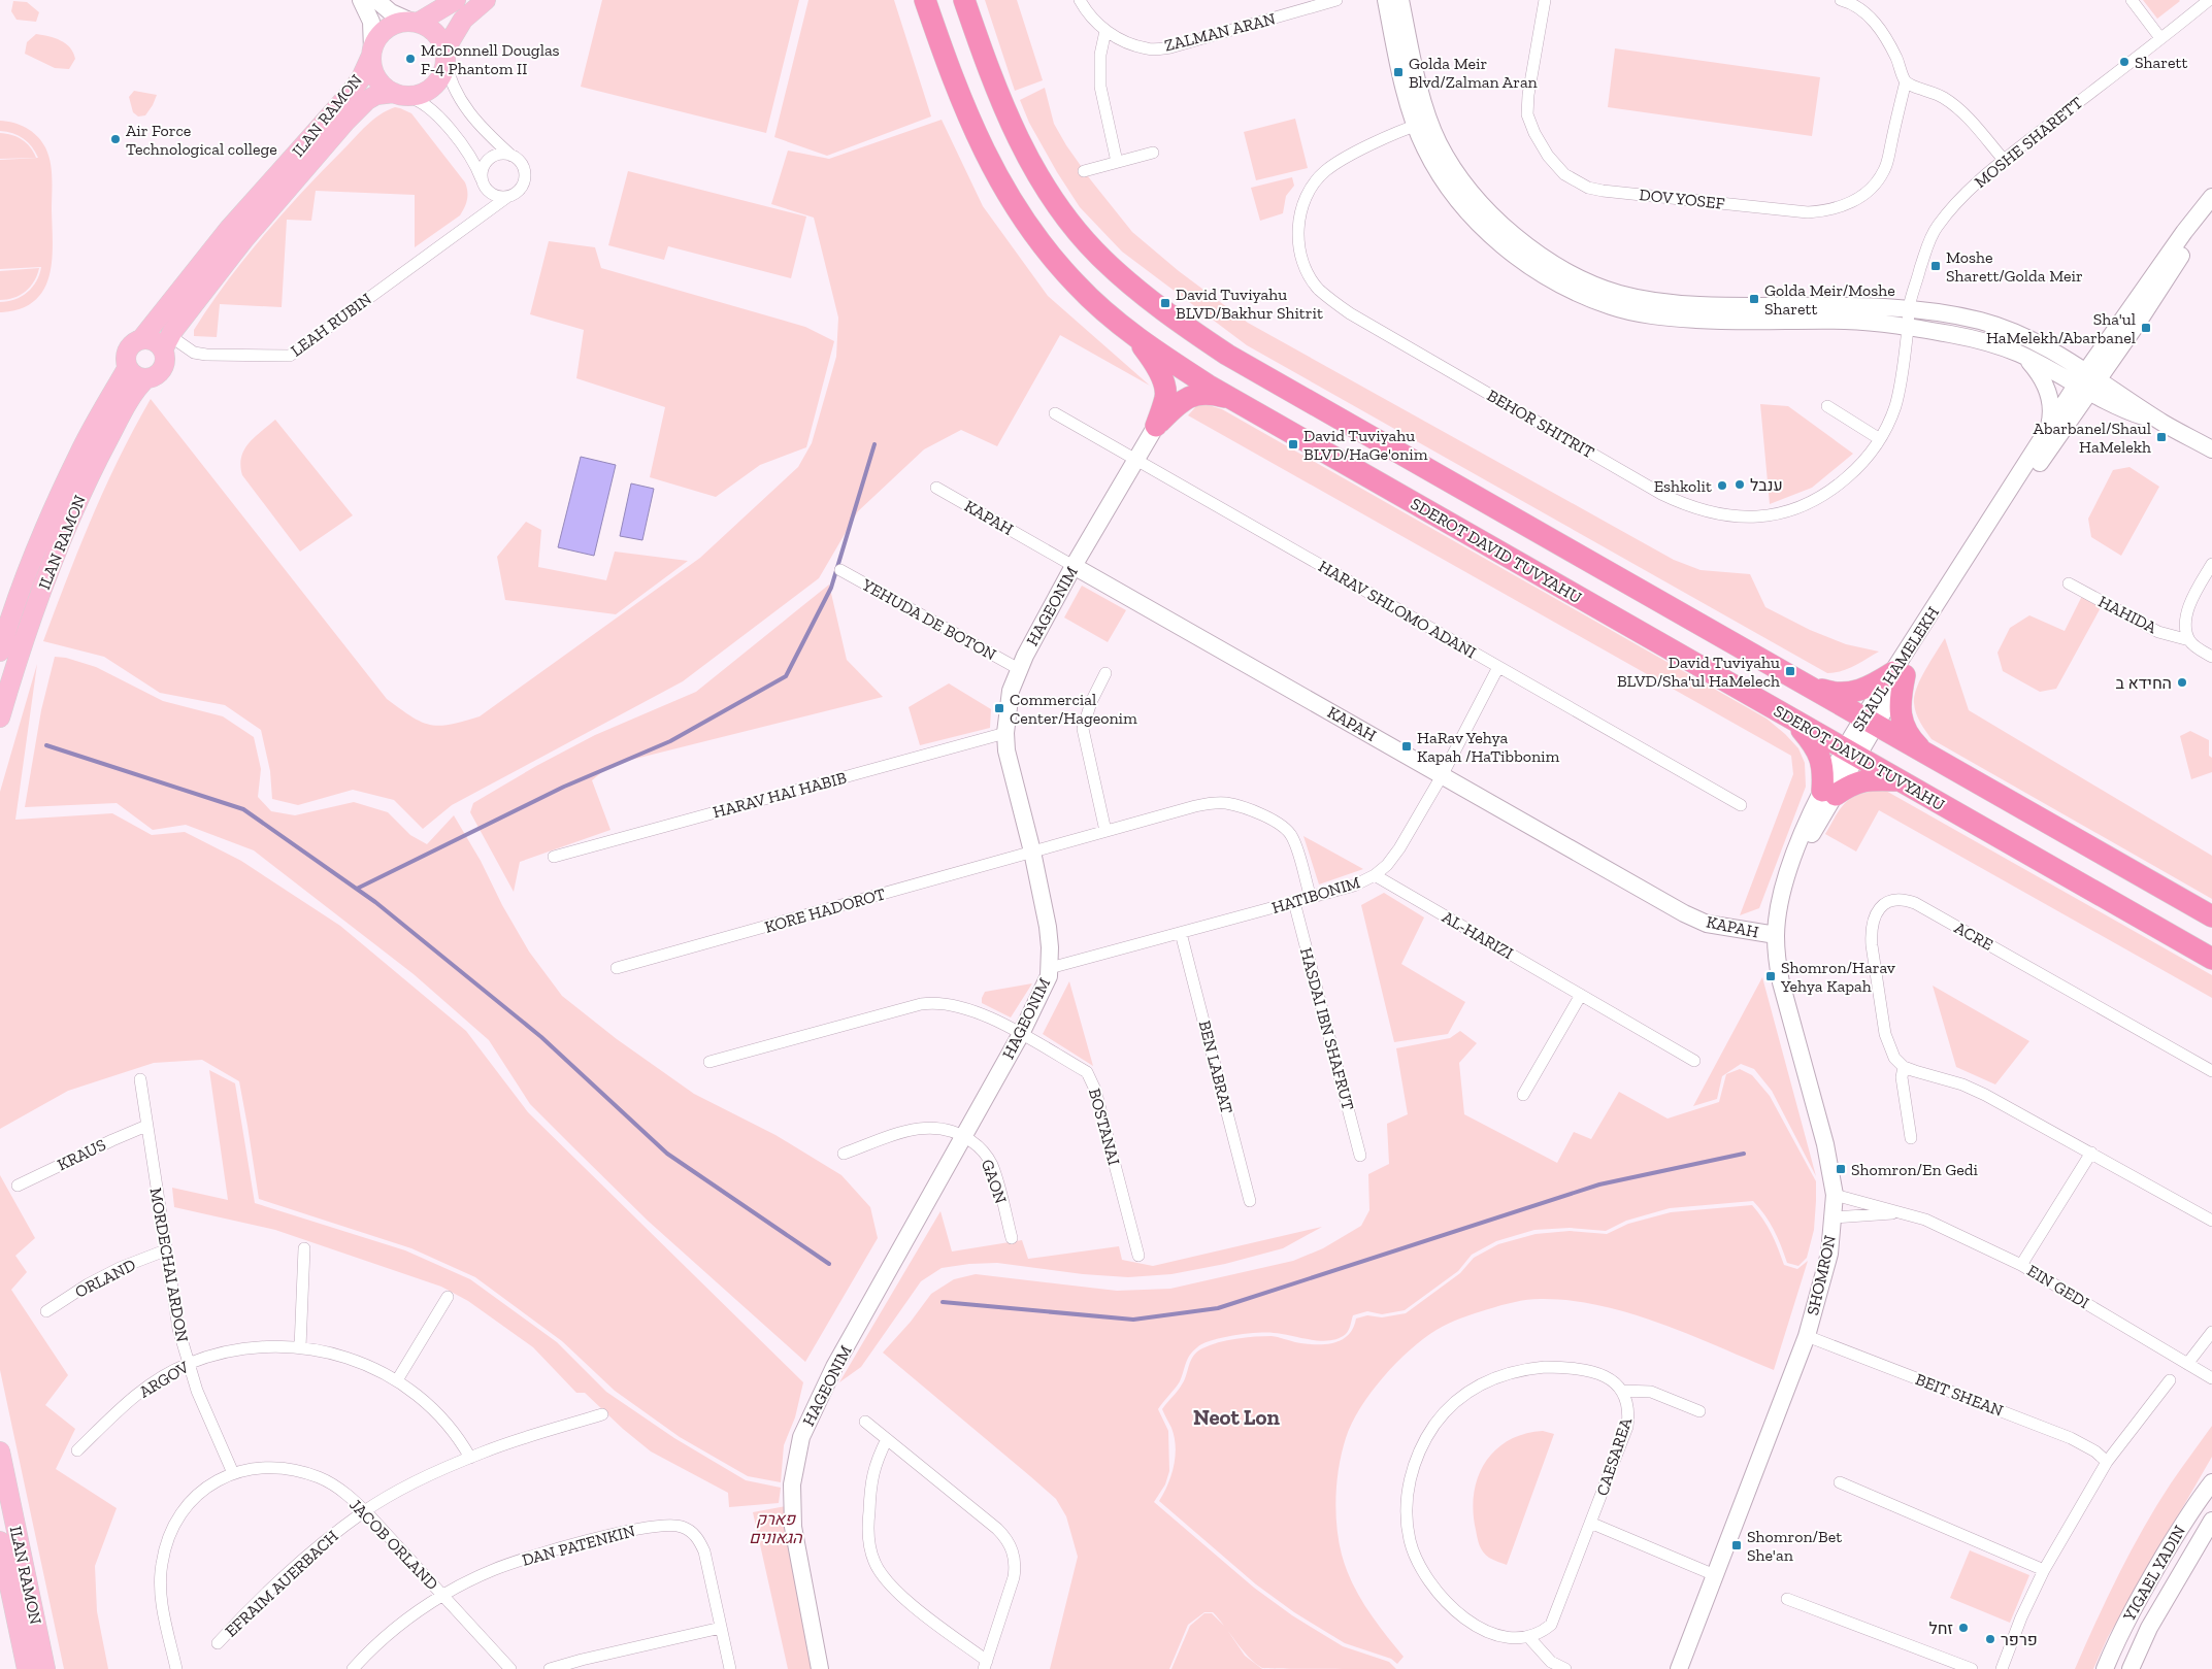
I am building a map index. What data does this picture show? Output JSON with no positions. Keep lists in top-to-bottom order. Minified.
{"streets":{"highway":["SDEROT DAVID TUVYAHU"],"main road":["ILAN RAMON"],"street":["ZALMAN ARAN","MOSHE SHARETT","DOV YOSEF","LEAH RUBIN","BEHOR SHITRIT","KAPAH","HAGEONIM","HARAV SHLOMO ADANI","HAHIDA","YEHUDA DE BOTON","SHAUL HAMELEKH","HARAV HAI HABIB","HATIBONIM","KORE HADOROT","AL-HARIZI","ACRE","HASDAI IBN SHAFRUT","BEN LABRAT","BOSTANAI","KRAUS","GAON","MORDECHAI ARDON","SHOMRON","ORLAND","EIN GEDI","ARGOV","BEIT SHEAN","CAESAREA","JACOB ORLAND","DAN PATENKIN","YIGAEL YADIN","EFRAIM AUERBACH"]},"crossings":[["ILAN RAMON","LEAH RUBIN"],["MOSHE SHARETT","BEHOR SHITRIT"],["KAPAH","HAGEONIM"],["KAPAH","HATIBONIM"],["KAPAH","SHOMRON"],["SDEROT DAVID TUVYAHU","SHAUL HAMELEKH"],["HAGEONIM","HARAV SHLOMO ADANI"],["HAGEONIM","YEHUDA DE BOTON"],["HAGEONIM","HARAV HAI HABIB"],["HAGEONIM","HATIBONIM"],["HAGEONIM","KORE HADOROT"],["HAGEONIM","BOSTANAI"],["HAGEONIM","GAON"],["HARAV SHLOMO ADANI","HATIBONIM"],["SHAUL HAMELEKH","SHOMRON"],["HATIBONIM","KORE HADOROT"],["HATIBONIM","AL-HARIZI"],["HATIBONIM","HASDAI IBN SHAFRUT"],["HATIBONIM","BEN LABRAT"],["KRAUS","MORDECHAI ARDON"],["MORDECHAI ARDON","ORLAND"],["MORDECHAI ARDON","ARGOV"],["MORDECHAI ARDON","JACOB ORLAND"],["SHOMRON","EIN GEDI"],["SHOMRON","BEIT SHEAN"],["ARGOV","EFRAIM AUERBACH"],["JACOB ORLAND","DAN PATENKIN"],["JACOB ORLAND","EFRAIM AUERBACH"]],"districts":["Neot Lon"],"parks":["פארק הגאונים"],"places":{"other":["McDonnell Douglas F-4 Phantom II","Sharett","Air Force Technological college","ענבל","Eshkolit","החידא ב","זחל","פרפר"],"transit":["Golda Meir Blvd/Zalman Aran","Moshe Sharett/Golda Meir","Golda Meir/Moshe Sharett","David Tuviyahu BLVD/Bakhur Shitrit","Sha'ul HaMelekh/Abarbanel","Abarbanel/Shaul HaMelekh","David Tuviyahu BLVD/HaGe'onim","David Tuviyahu BLVD/Sha'ul HaMelech","Commercial Center/Hageonim","HaRav Yehya Kapah /HaTibbonim","Shomron/Harav Yehya Kapah","Shomron/En Gedi","Shomron/Bet She'an"]}}
